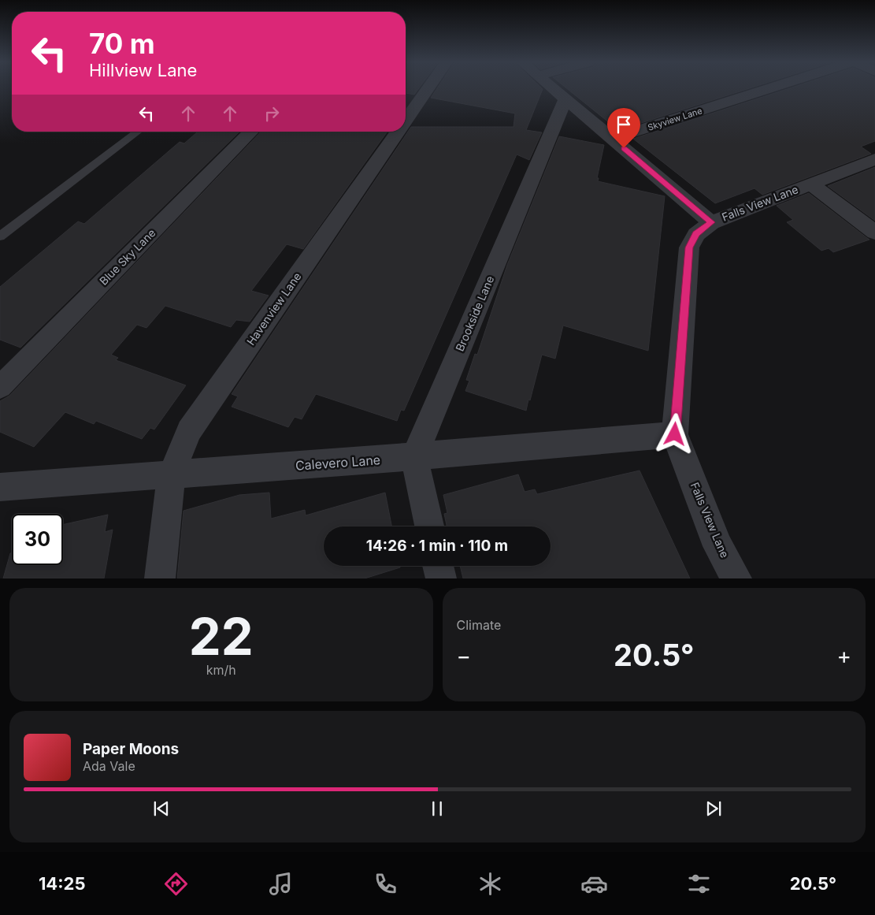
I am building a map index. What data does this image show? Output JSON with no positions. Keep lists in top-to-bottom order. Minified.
{"streets":{"street":["Skyview Lane","Falls View Lane","Blue Sky Lane","Havenview Lane","Brookside Lane","Calevero Lane"]},"crossings":[["Falls View Lane","Calevero Lane"],["Havenview Lane","Calevero Lane"],["Brookside Lane","Calevero Lane"]],"page":{"turn":["70 m","Hillview Lane"],"limit":"30","trip":"14:26 · 1 min · 110 m","tile":[["22","km/h"],"Climate"],"heat":["−","20.5°","+"],"song":["Paper Moons","Ada Vale"],"tabs":["14:25","20.5°"]}}
